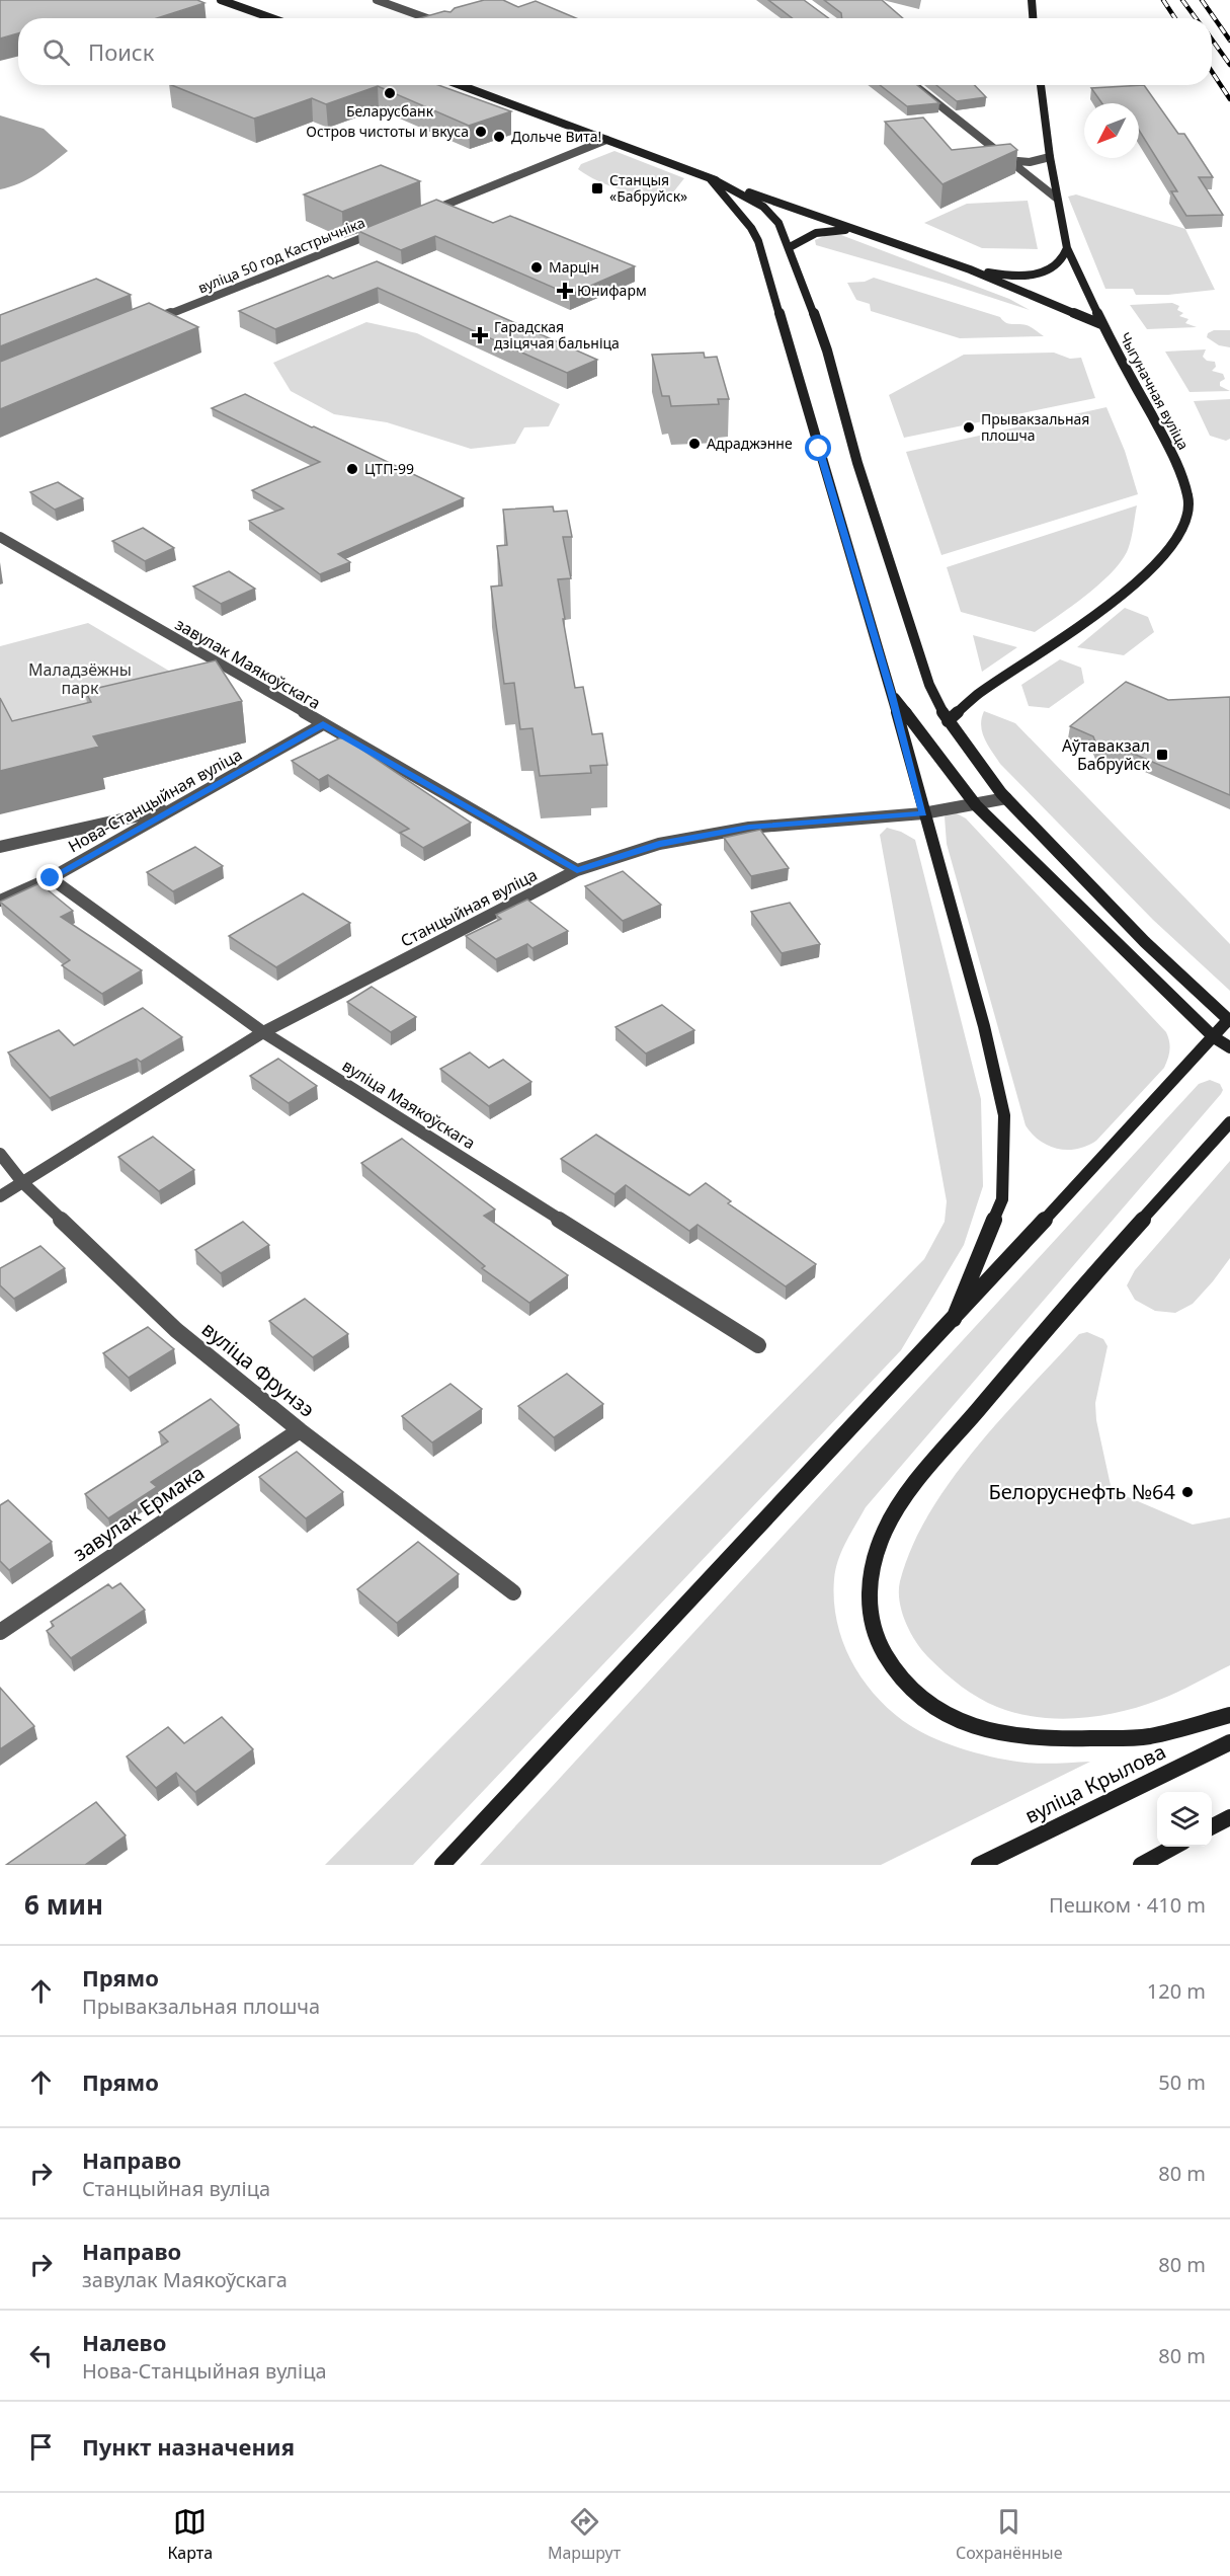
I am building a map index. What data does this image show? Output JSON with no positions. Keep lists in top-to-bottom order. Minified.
{"streets":{"main road":["Чыгуначная вуліца","вуліца Крылова"],"street":["вуліца 50 год Кастрычніка","завулак Маякоўскага","Нова-Станцыйная вуліца","Станцыйная вуліца","вуліца Маякоўскага","вуліца Фрунзэ","завулак Ермака"]},"crossings":[["завулак Маякоўскага","Нова-Станцыйная вуліца"],["завулак Маякоўскага","Станцыйная вуліца"],["Нова-Станцыйная вуліца","вуліца Маякоўскага"],["Станцыйная вуліца","вуліца Маякоўскага"],["Станцыйная вуліца","вуліца Фрунзэ"],["вуліца Фрунзэ","завулак Ермака"]],"parks":["Маладзёжны парк"],"places":{"other":["Беларусбанк","Остров чистоты и вкуса","Дольче Вита!","Марцін","Прывакзальная плошча","Адраджэнне","ЦТП-99","Белоруснефть №64"],"transit":["Станцыя «Бабруйск»","Аўтавакзал Бабруйск"],"health":["Юнифарм","Гарадская дзіцячая бальніца"]},"north":"bottom left","page":{"search":"Поиск","heading":["6 мин","Пешком · 410 m"],"list":[["Прямо","Прывакзальная плошча","120 m"],["Прямо","50 m"],["Направо","Станцыйная вуліца","80 m"],["Направо","завулак Маякоўскага","80 m"],["Налево","Нова-Станцыйная вуліца","80 m"],"Пункт назначения"],"nav":["Карта","Маршрут","Сохранённые"]}}
